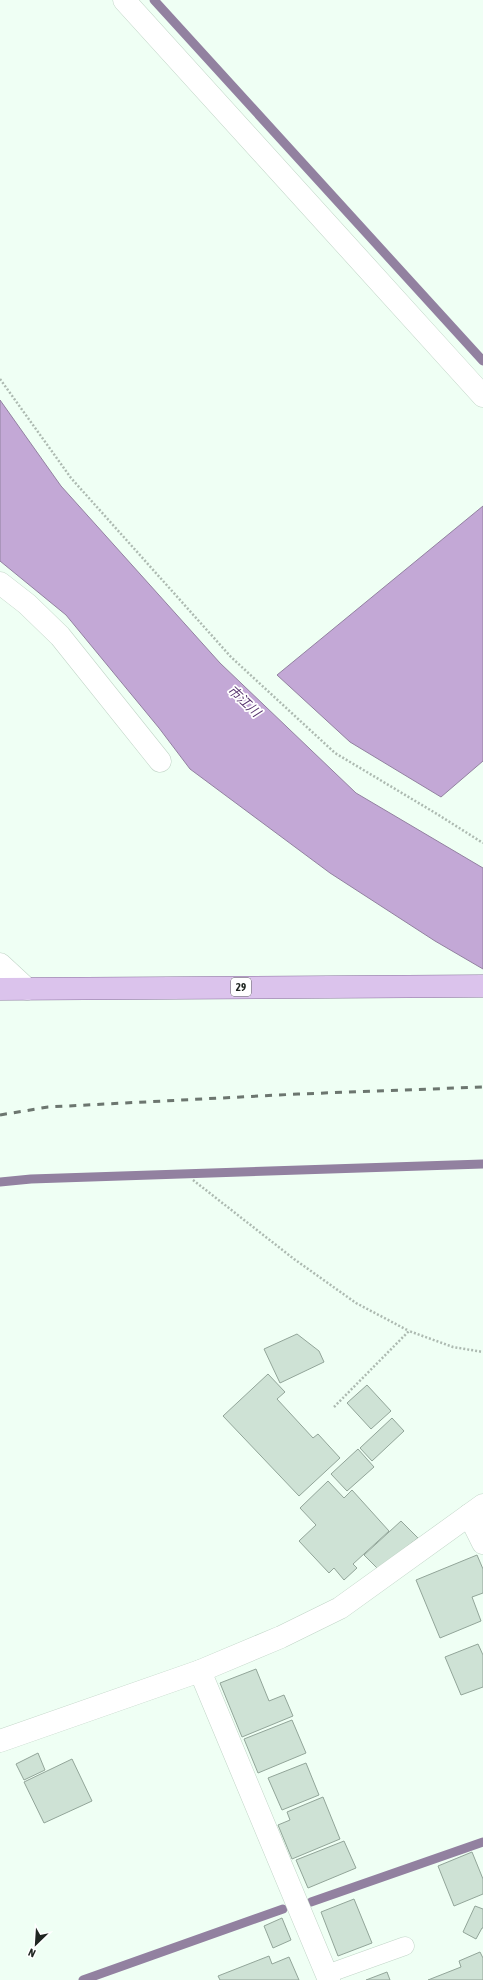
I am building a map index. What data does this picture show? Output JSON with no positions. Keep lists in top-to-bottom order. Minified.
{"streets":{"main road":["29"]},"water":["市江川"],"north":"bottom left"}
